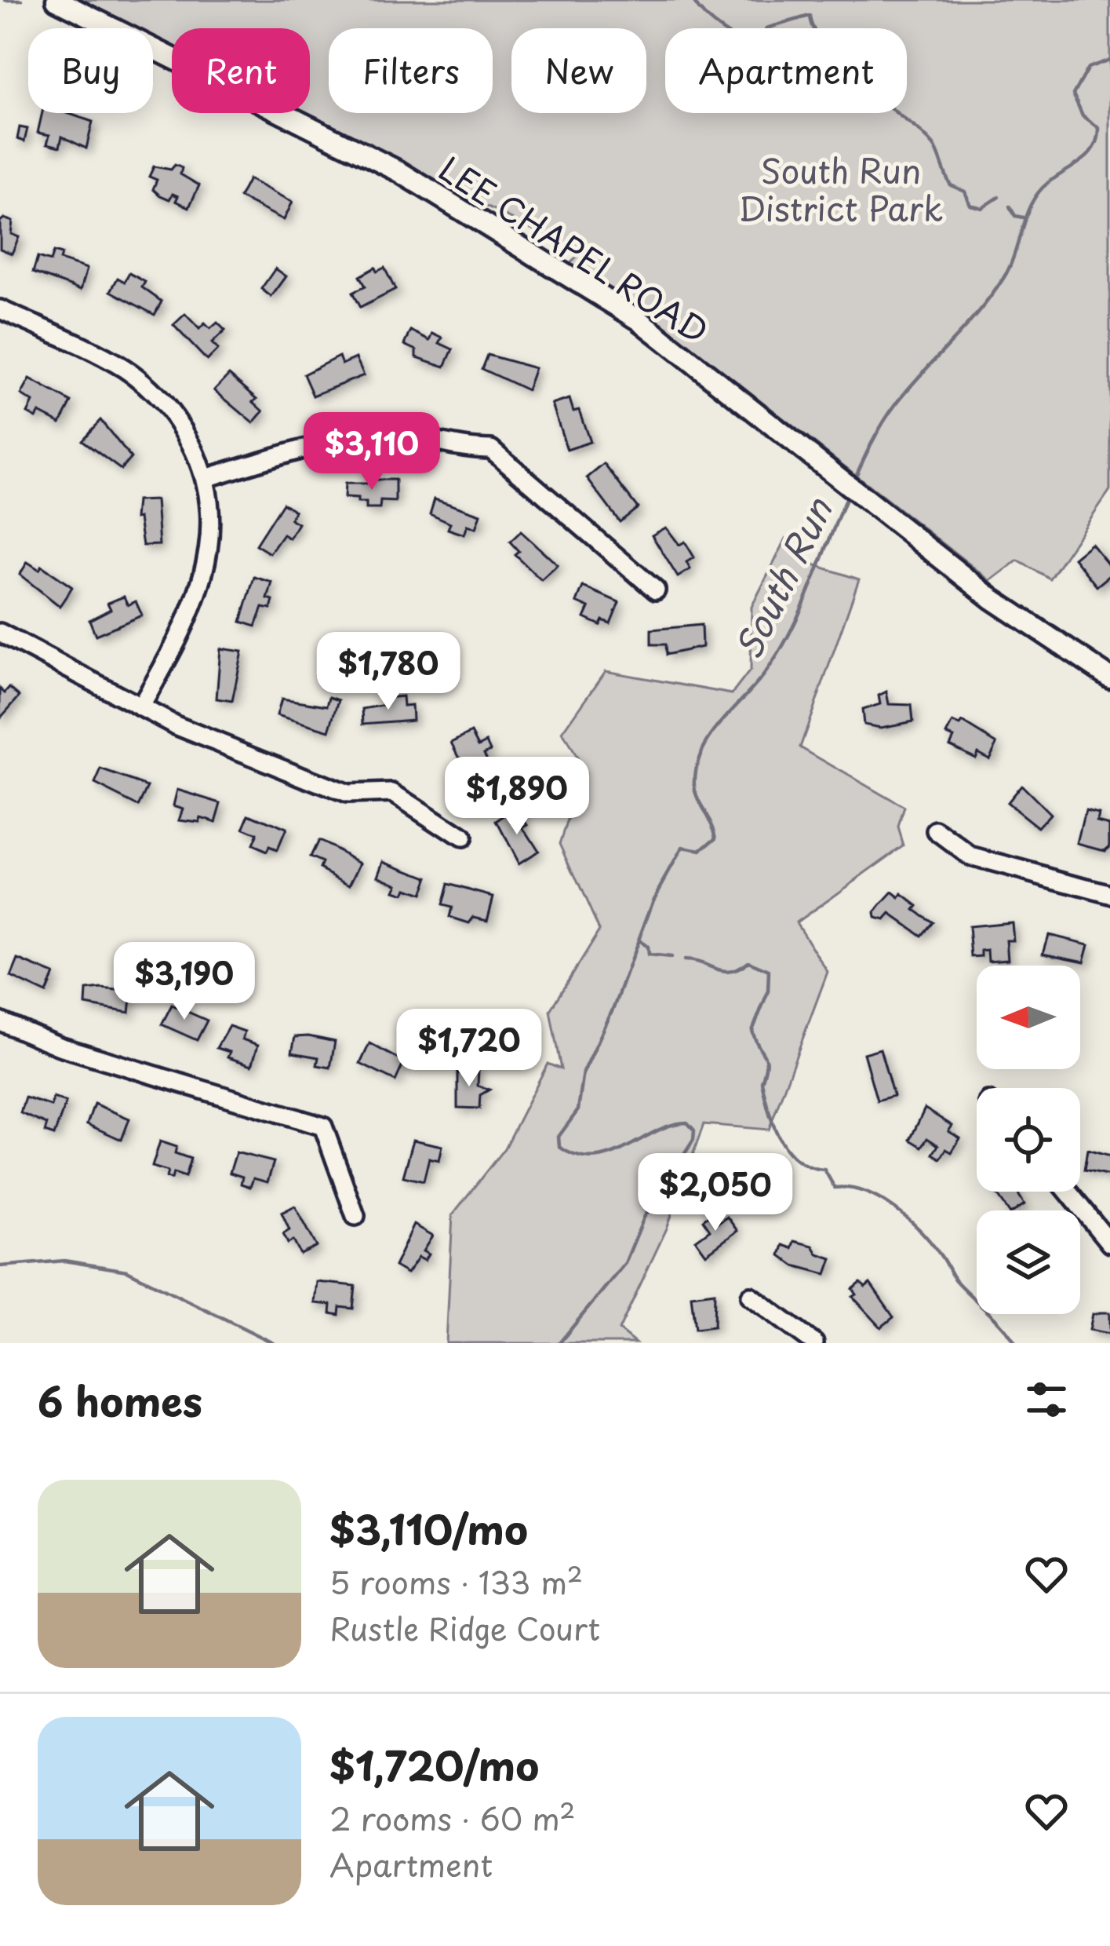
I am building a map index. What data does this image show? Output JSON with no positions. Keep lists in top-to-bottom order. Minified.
{"streets":{"main road":["LEE CHAPEL ROAD"]},"water":["South Run"],"parks":["South Run District Park"],"north":"left","page":{"chip":["Buy","Rent","Filters","New","Apartment"],"price":["$3,110","$1,780","$1,890","$3,190","$1,720","$2,050"],"heading":"6 homes","list":[{"name":"$3,110/mo","note":"5 rooms · 133 m² · Rustle Ridge Court"},{"name":"$1,720/mo","note":"2 rooms · 60 m² · Apartment"}]}}
